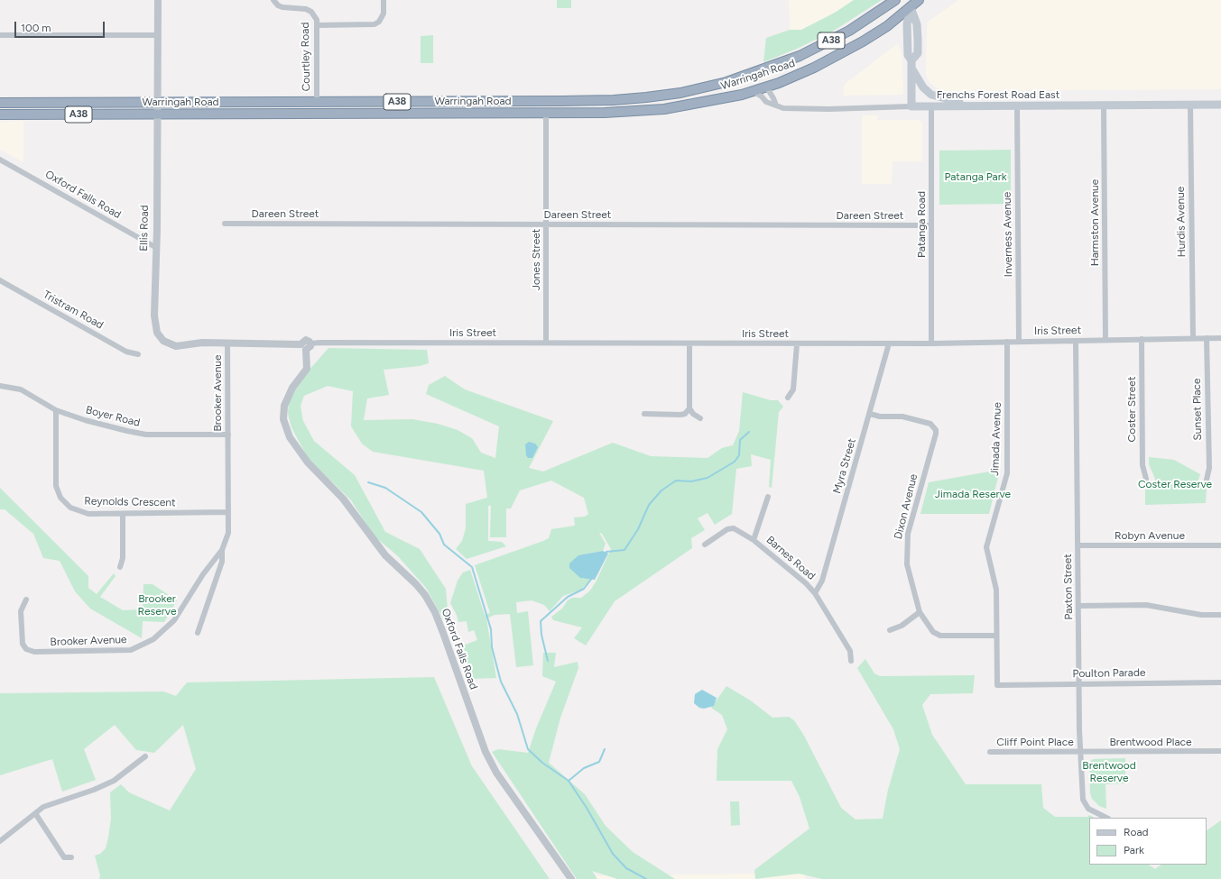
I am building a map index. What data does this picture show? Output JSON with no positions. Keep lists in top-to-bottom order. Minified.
{"streets":{"highway":["A38","Warringah Road"],"main road":["Frenchs Forest Road East"],"street":["Courtley Road","Oxford Falls Road","Dareen Street","Hurdis Avenue","Harmston Avenue","Patanga Road","Ellis Road","Inverness Avenue","Jones Street","Tristram Road","Iris Street","Brooker Avenue","Coster Street","Sunset Place","Boyer Road","Jimada Avenue","Myra Street","Reynolds Crescent","Dixon Avenue","Robyn Avenue","Barnes Road","Paxton Street","Poulton Parade","Cliff Point Place","Brentwood Place"]},"crossings":[["Courtley Road","Warringah Road"],["Warringah Road","Frenchs Forest Road East"],["Warringah Road","Ellis Road"],["Warringah Road","Jones Street"],["Frenchs Forest Road East","Hurdis Avenue"],["Frenchs Forest Road East","Harmston Avenue"],["Frenchs Forest Road East","Patanga Road"],["Frenchs Forest Road East","Inverness Avenue"],["Oxford Falls Road","Ellis Road"],["Oxford Falls Road","Iris Street"],["Dareen Street","Patanga Road"],["Dareen Street","Jones Street"],["Hurdis Avenue","Iris Street"],["Harmston Avenue","Iris Street"],["Patanga Road","Iris Street"],["Ellis Road","Brooker Avenue"],["Inverness Avenue","Iris Street"],["Jones Street","Iris Street"],["Iris Street","Coster Street"],["Iris Street","Sunset Place"],["Iris Street","Jimada Avenue"],["Iris Street","Myra Street"],["Iris Street","Paxton Street"],["Brooker Avenue","Boyer Road"],["Brooker Avenue","Reynolds Crescent"],["Boyer Road","Reynolds Crescent"],["Jimada Avenue","Dixon Avenue"],["Jimada Avenue","Poulton Parade"],["Myra Street","Dixon Avenue"],["Myra Street","Barnes Road"],["Robyn Avenue","Paxton Street"],["Paxton Street","Poulton Parade"],["Paxton Street","Cliff Point Place"],["Paxton Street","Brentwood Place"],["Cliff Point Place","Brentwood Place"]],"parks":["Patanga Park","Coster Reserve","Jimada Reserve","Brooker Reserve","Brentwood Reserve"],"legend":["Road","Park"],"scale_bar":"100 m"}
